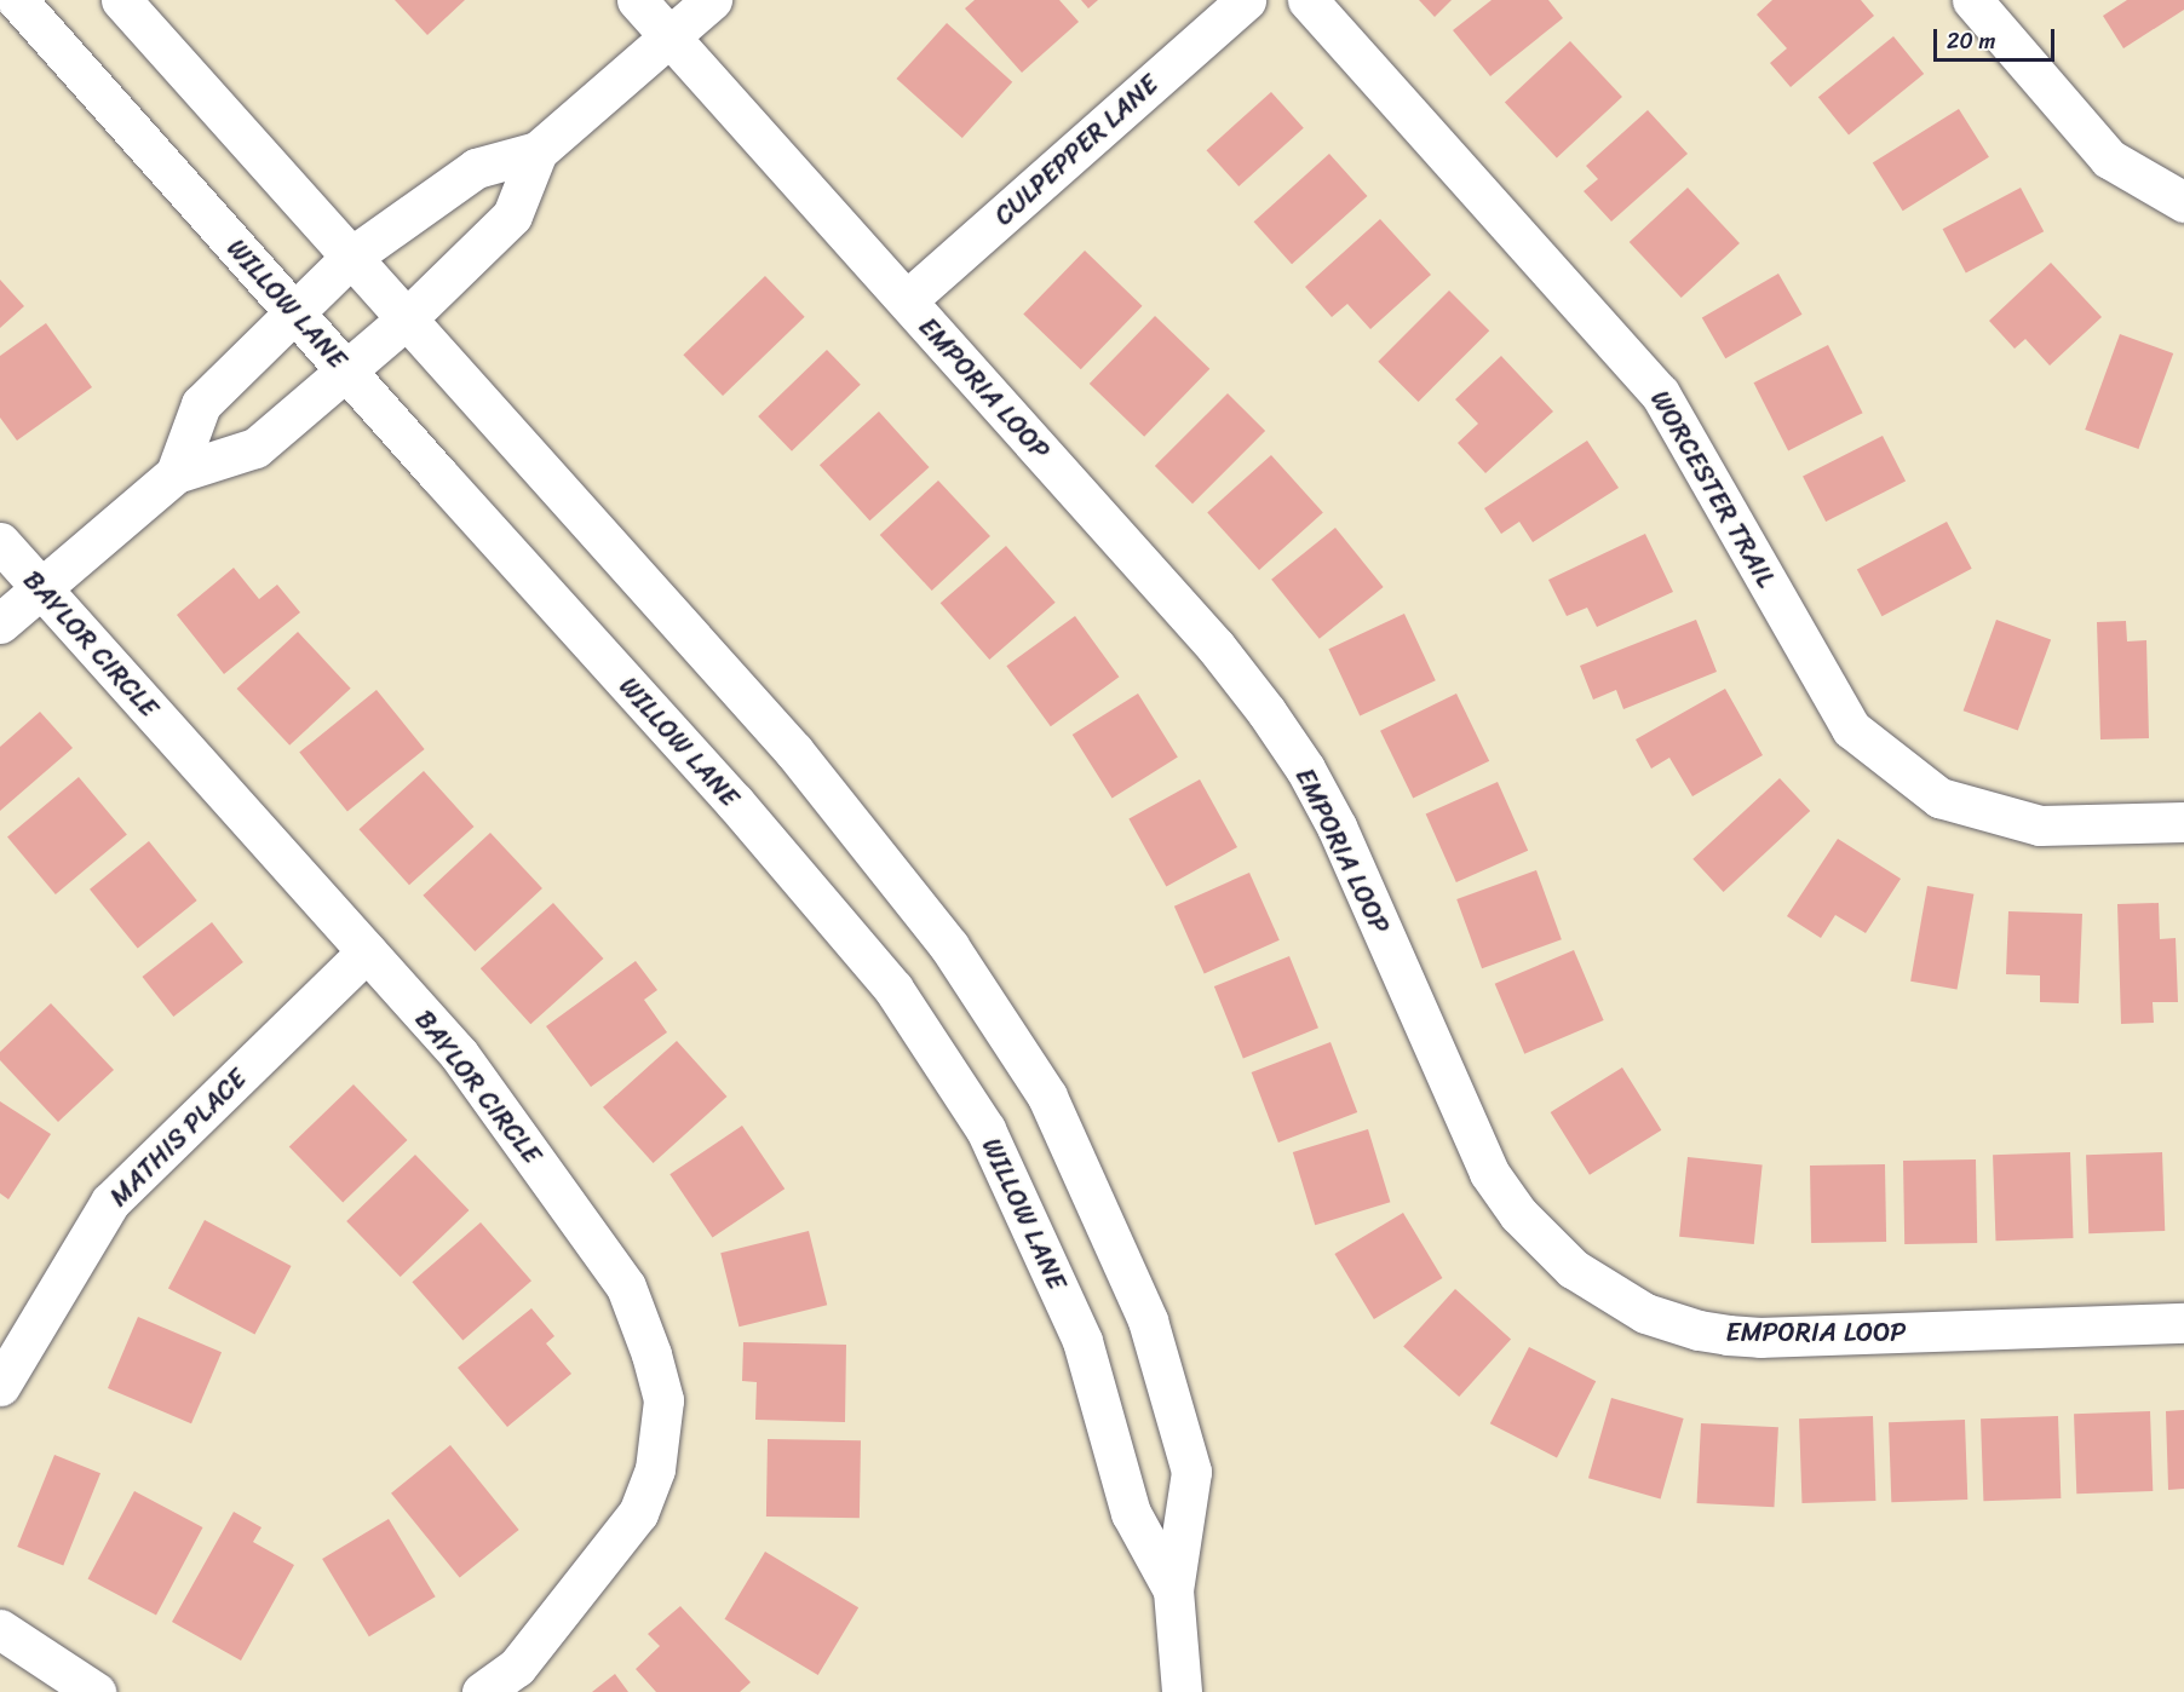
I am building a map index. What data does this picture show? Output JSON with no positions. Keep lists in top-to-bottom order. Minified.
{"streets":{"street":["CULPEPPER LANE","WILLOW LANE","EMPORIA LOOP","WORCESTER TRAIL","BAYLOR CIRCLE","MATHIS PLACE"]},"crossings":[["CULPEPPER LANE","EMPORIA LOOP"],["BAYLOR CIRCLE","MATHIS PLACE"]],"scale_bar":"20 m"}
